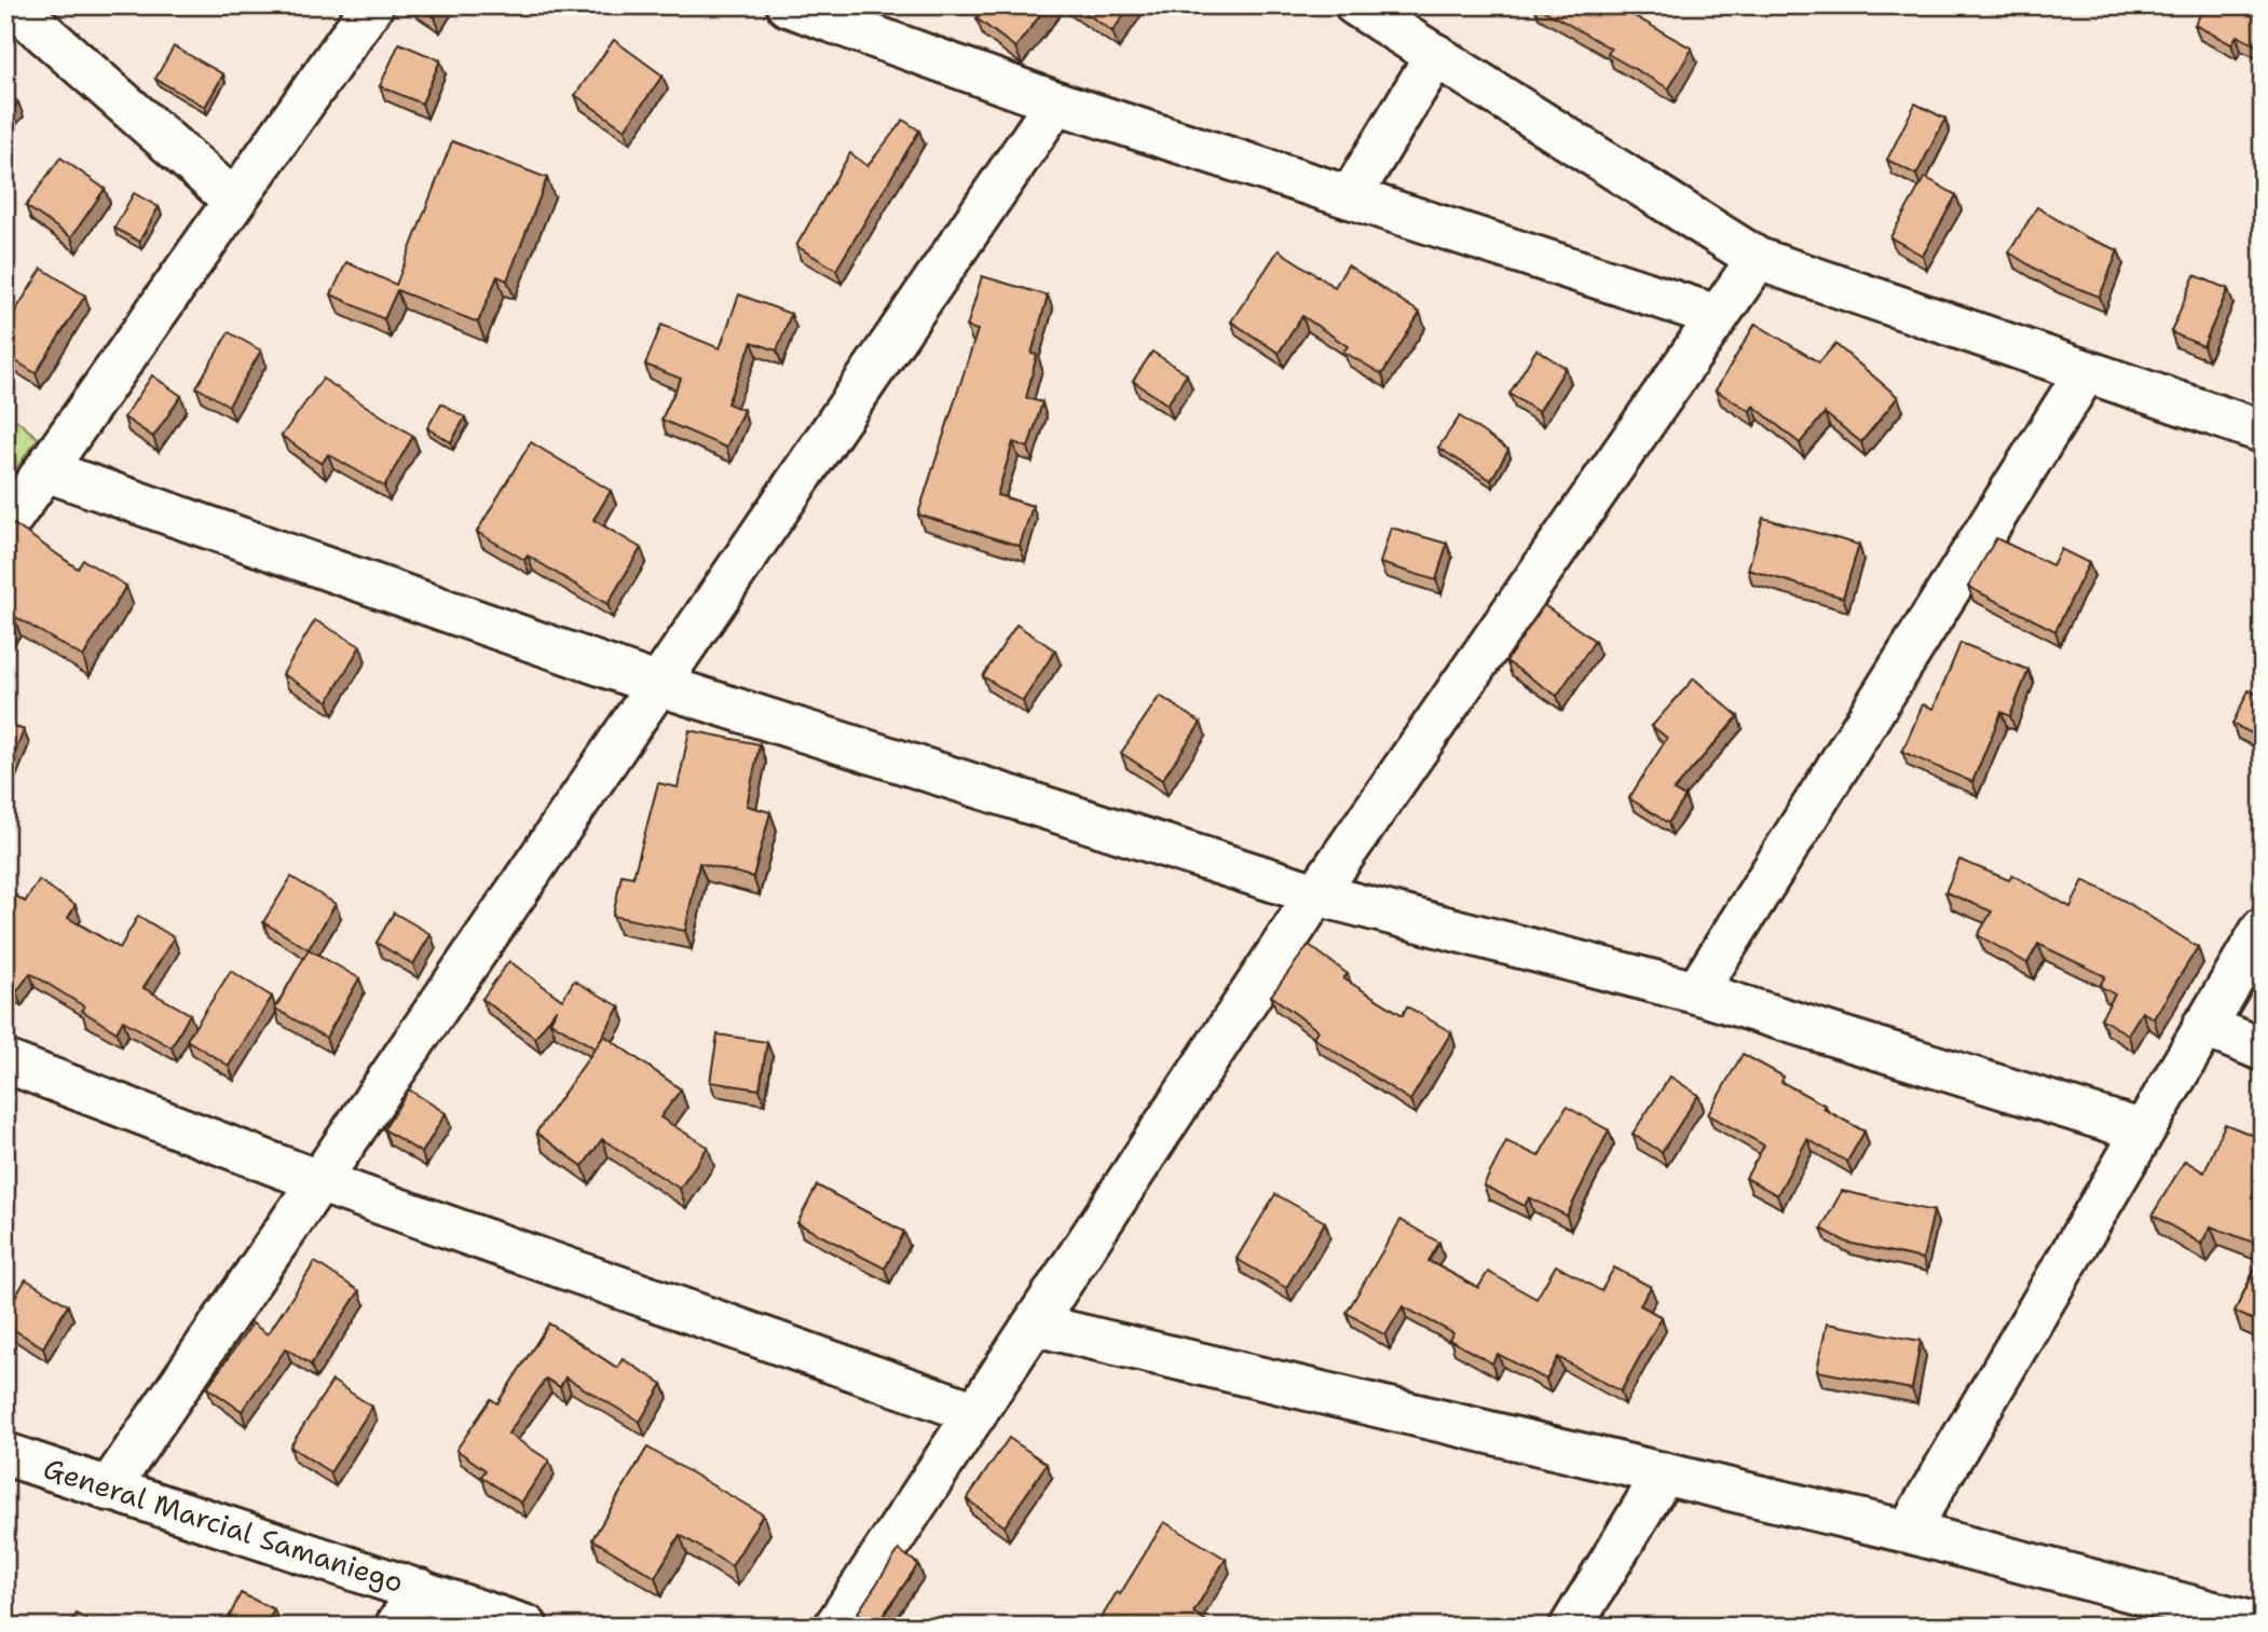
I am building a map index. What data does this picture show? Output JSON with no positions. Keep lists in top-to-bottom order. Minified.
{"streets":{"street":["General Marcial Samaniego"]}}
